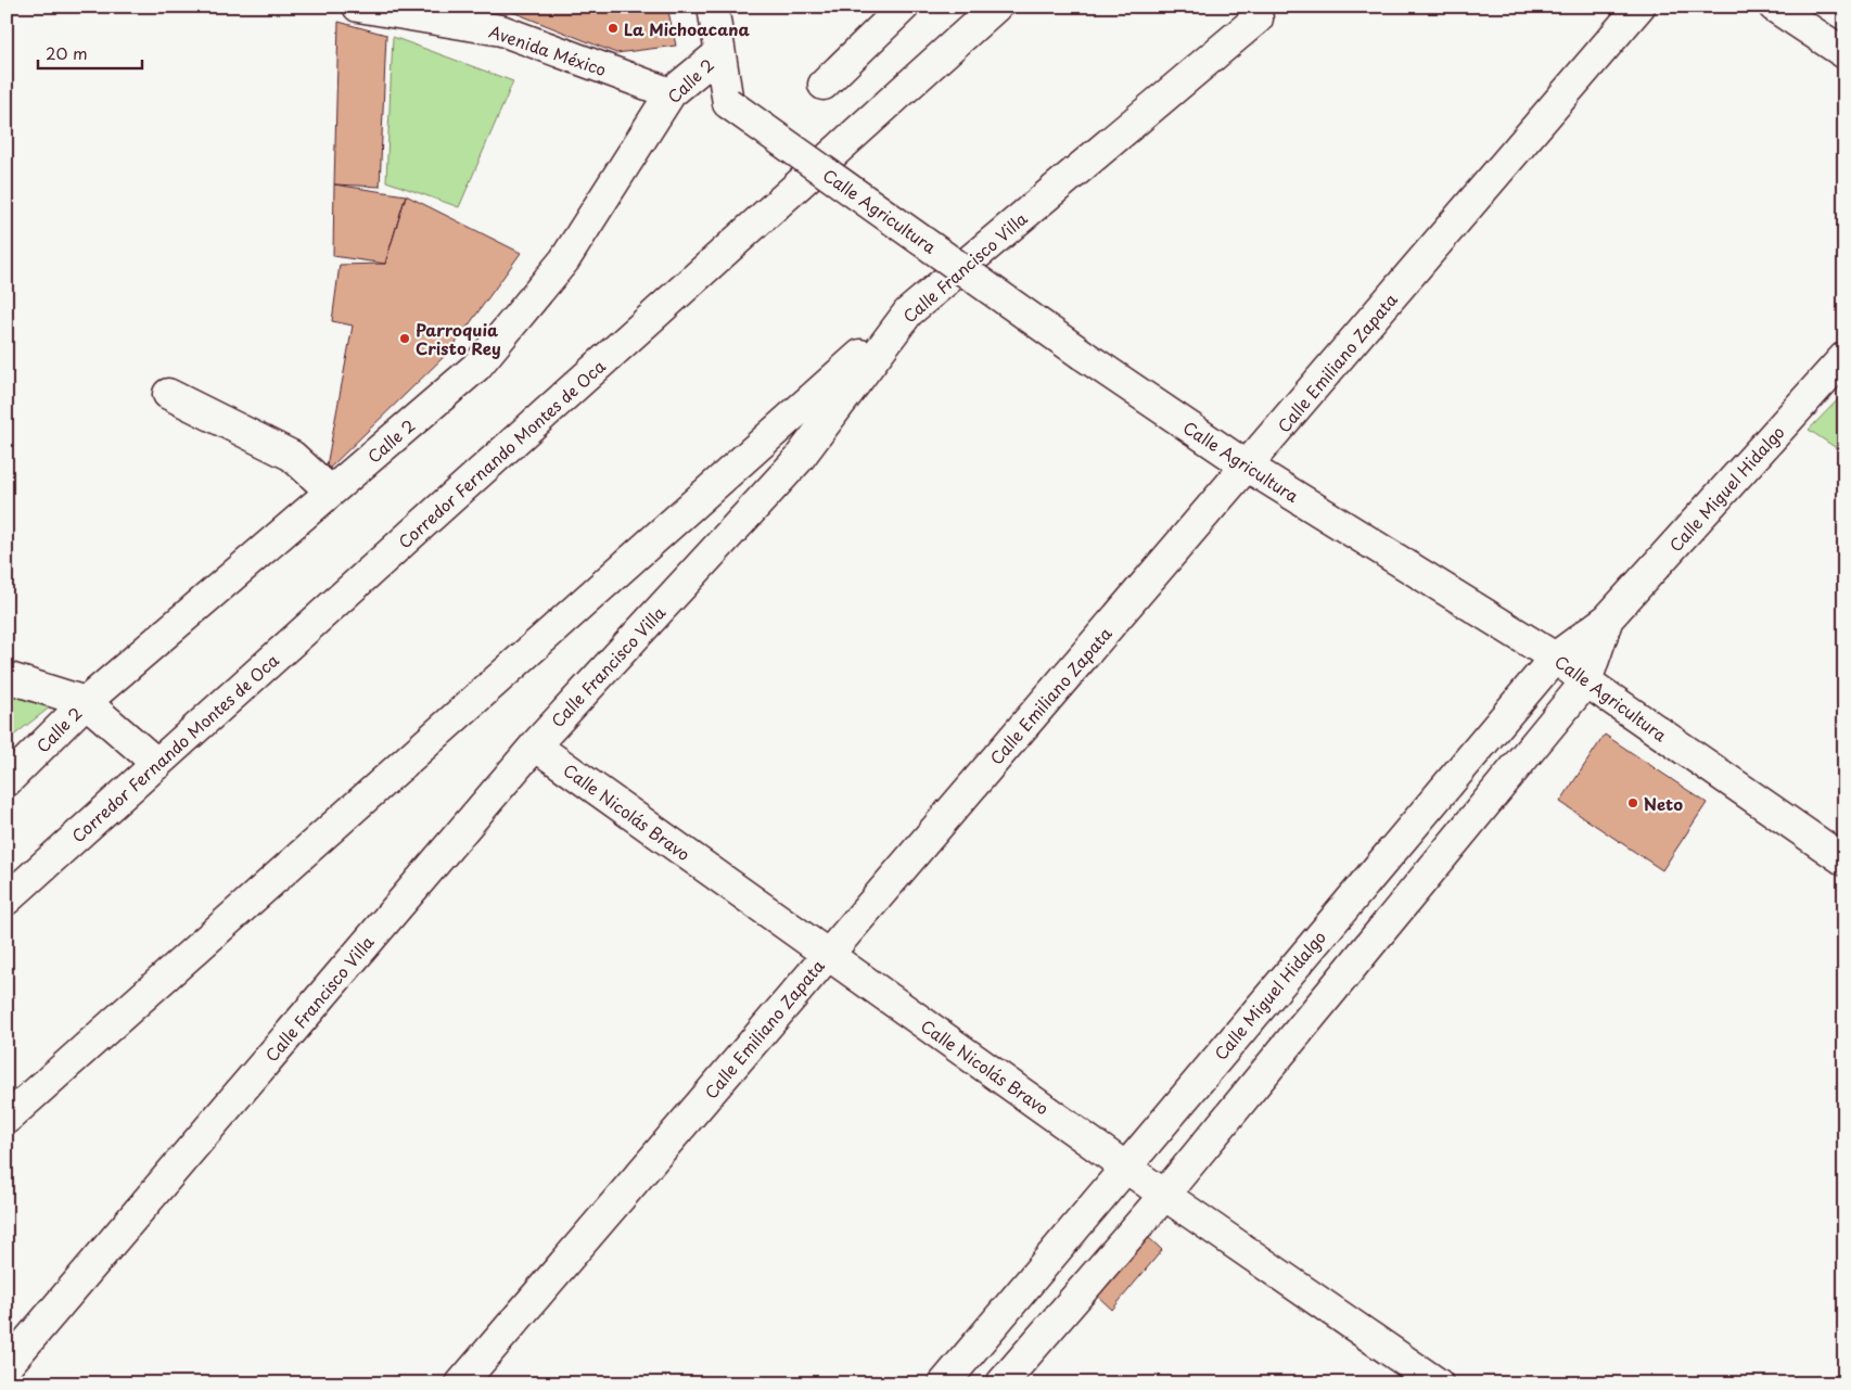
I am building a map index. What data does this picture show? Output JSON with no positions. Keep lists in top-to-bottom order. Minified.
{"streets":{"street":["Avenida México","Calle 2","Calle Agricultura","Calle Francisco Villa","Calle Emiliano Zapata","Corredor Fernando Montes de Oca","Calle Miguel Hidalgo","Calle Nicolás Bravo"]},"crossings":[["Avenida México","Calle 2"],["Calle 2","Calle Agricultura"],["Calle Agricultura","Calle Emiliano Zapata"],["Calle Agricultura","Calle Miguel Hidalgo"],["Calle Francisco Villa","Calle Nicolás Bravo"],["Calle Emiliano Zapata","Calle Nicolás Bravo"],["Calle Miguel Hidalgo","Calle Nicolás Bravo"]],"places":["La Michoacana","Parroquia Cristo Rey","Neto"],"scale_bar":"20 m"}
